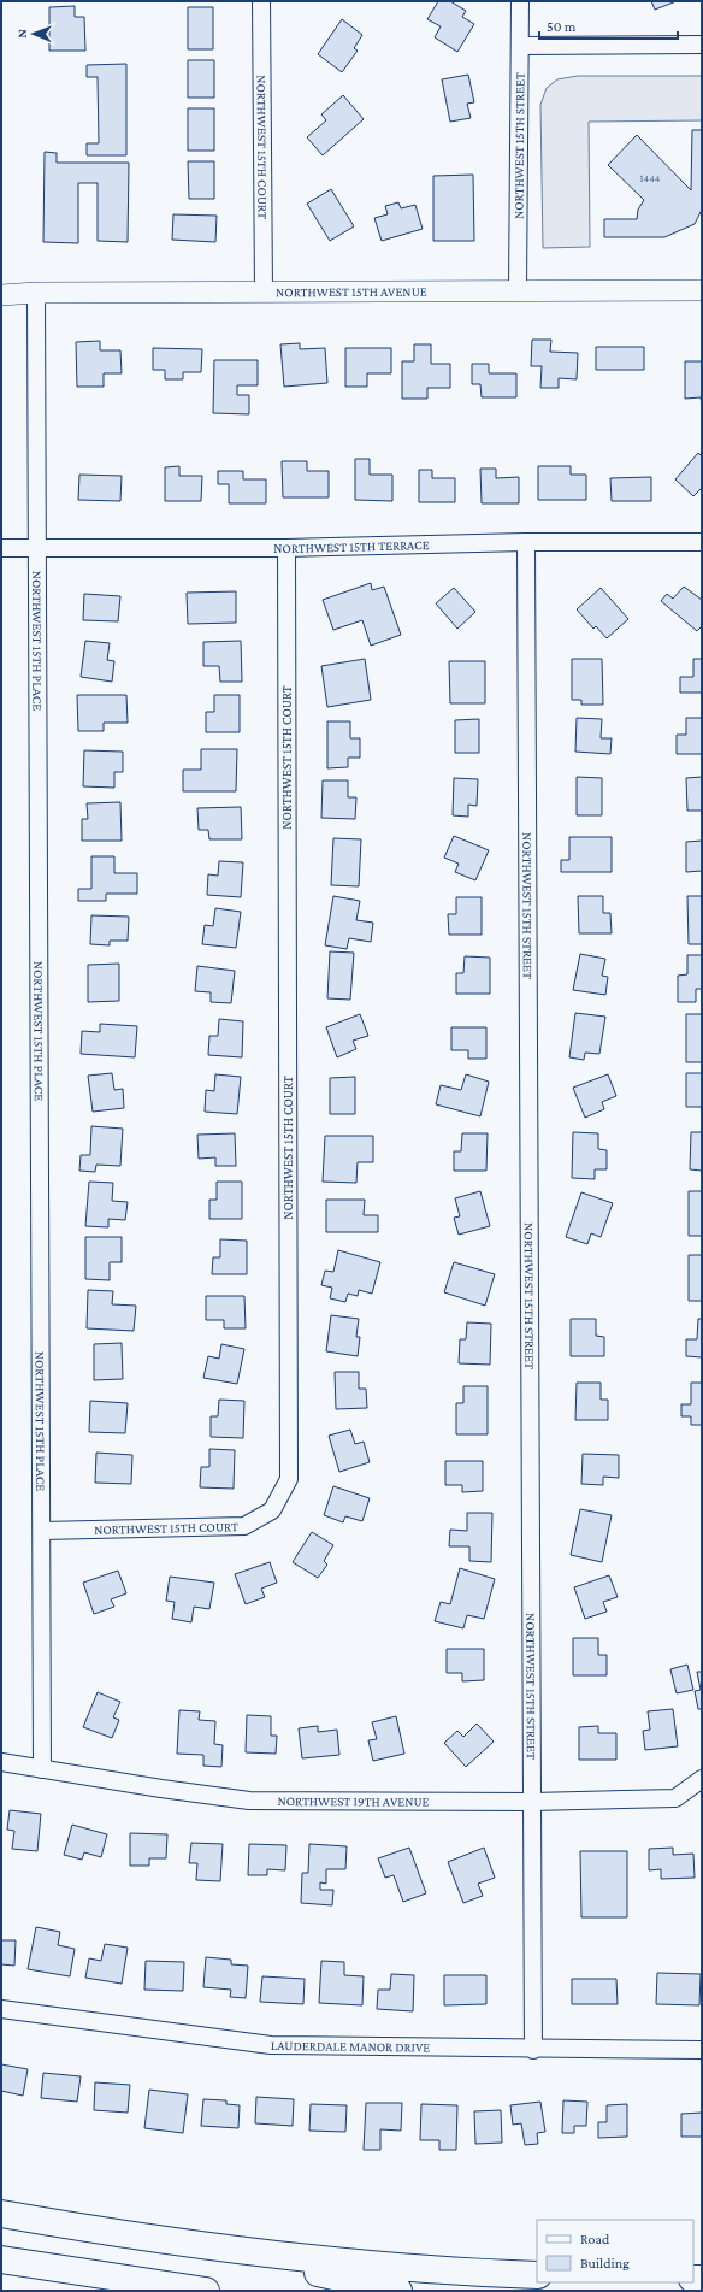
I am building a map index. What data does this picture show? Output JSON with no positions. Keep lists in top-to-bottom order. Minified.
{"streets":{"street":["NORTHWEST 15TH STREET","NORTHWEST 15TH COURT","NORTHWEST 15TH AVENUE","NORTHWEST 15TH TERRACE","NORTHWEST 15TH PLACE","NORTHWEST 19TH AVENUE","LAUDERDALE MANOR DRIVE"]},"crossings":[["NORTHWEST 15TH STREET","NORTHWEST 15TH AVENUE"],["NORTHWEST 15TH STREET","NORTHWEST 15TH TERRACE"],["NORTHWEST 15TH STREET","NORTHWEST 19TH AVENUE"],["NORTHWEST 15TH STREET","LAUDERDALE MANOR DRIVE"],["NORTHWEST 15TH COURT","NORTHWEST 15TH AVENUE"],["NORTHWEST 15TH COURT","NORTHWEST 15TH TERRACE"],["NORTHWEST 15TH COURT","NORTHWEST 15TH PLACE"],["NORTHWEST 15TH AVENUE","NORTHWEST 15TH PLACE"],["NORTHWEST 15TH TERRACE","NORTHWEST 15TH PLACE"],["NORTHWEST 15TH PLACE","NORTHWEST 19TH AVENUE"]],"house_numbers":["1444"],"legend":["Road","Building"],"scale_bar":"50 m","north":"left"}
